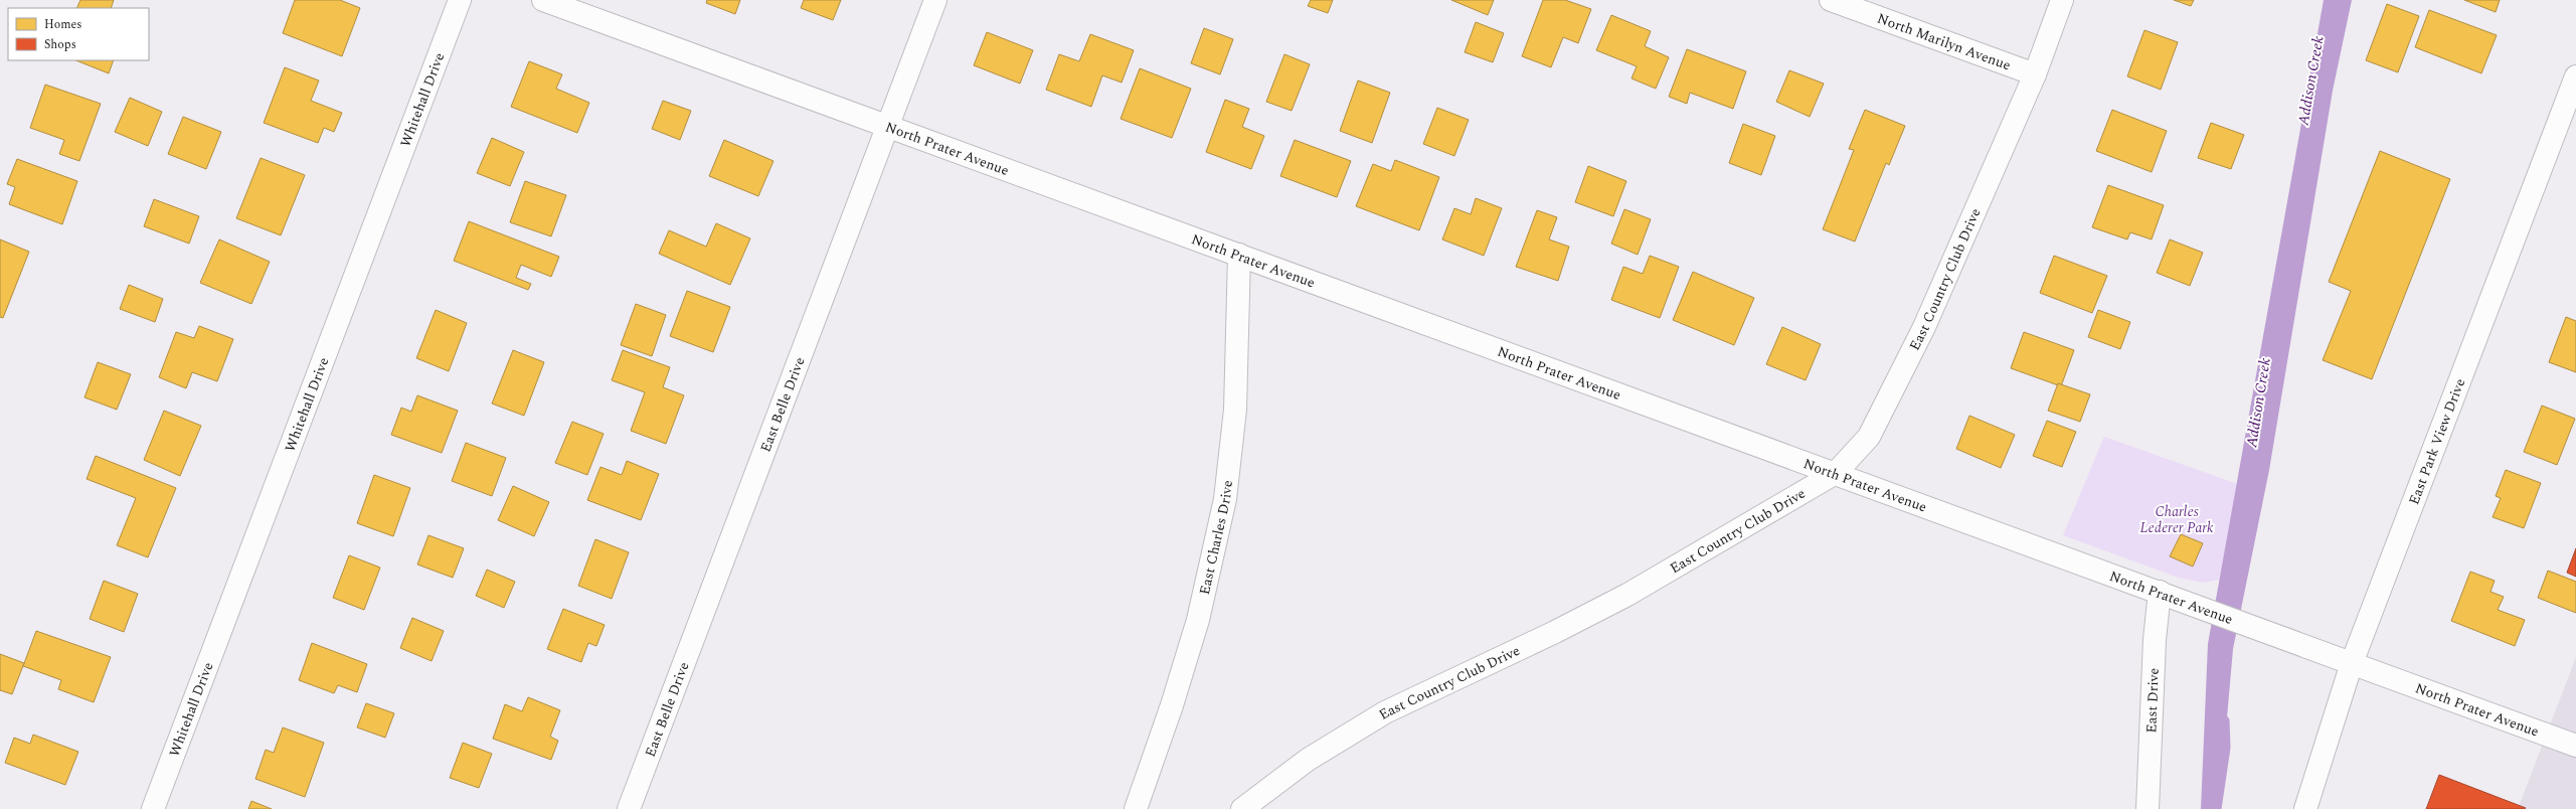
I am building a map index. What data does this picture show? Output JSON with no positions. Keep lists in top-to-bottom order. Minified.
{"streets":{"street":["North Marilyn Avenue","Whitehall Drive","North Prater Avenue","East Country Club Drive","East Belle Drive","East Park View Drive","East Charles Drive","East Drive"]},"crossings":[["North Marilyn Avenue","East Country Club Drive"],["North Prater Avenue","East Country Club Drive"],["North Prater Avenue","East Belle Drive"],["North Prater Avenue","East Park View Drive"],["North Prater Avenue","East Charles Drive"],["North Prater Avenue","East Drive"]],"water":["Addison Creek"],"parks":["Charles Lederer Park"],"legend":["Homes","Shops"]}
